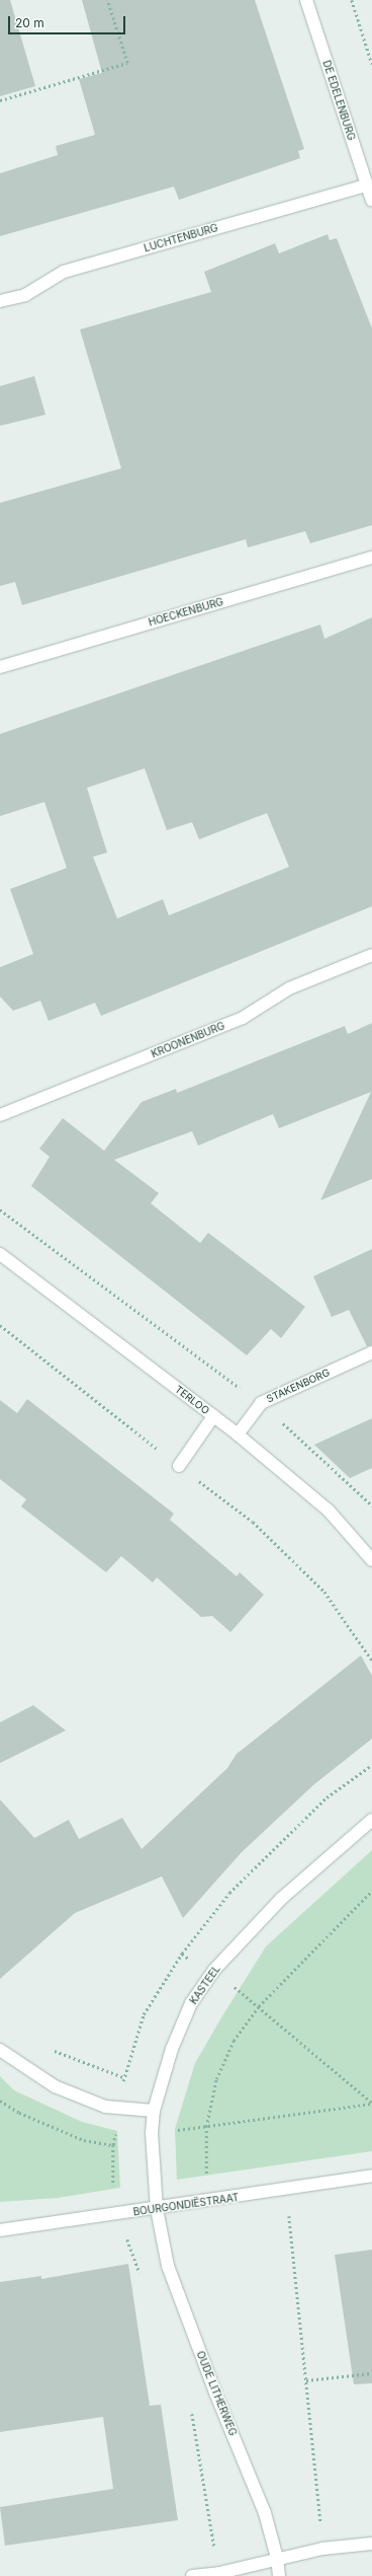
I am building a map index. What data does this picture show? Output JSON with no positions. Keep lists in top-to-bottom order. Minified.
{"streets":{"street":["DE EDELENBURG","LUCHTENBURG","HOECKENBURG","KROONENBURG","STAKENBORG","TERLOO","KASTEEL","BOURGONDIËSTRAAT","OUDE LITHERWEG"]},"crossings":[["DE EDELENBURG","LUCHTENBURG"],["STAKENBORG","TERLOO"],["KASTEEL","BOURGONDIËSTRAAT"],["KASTEEL","OUDE LITHERWEG"],["BOURGONDIËSTRAAT","OUDE LITHERWEG"]],"scale_bar":"20 m"}
